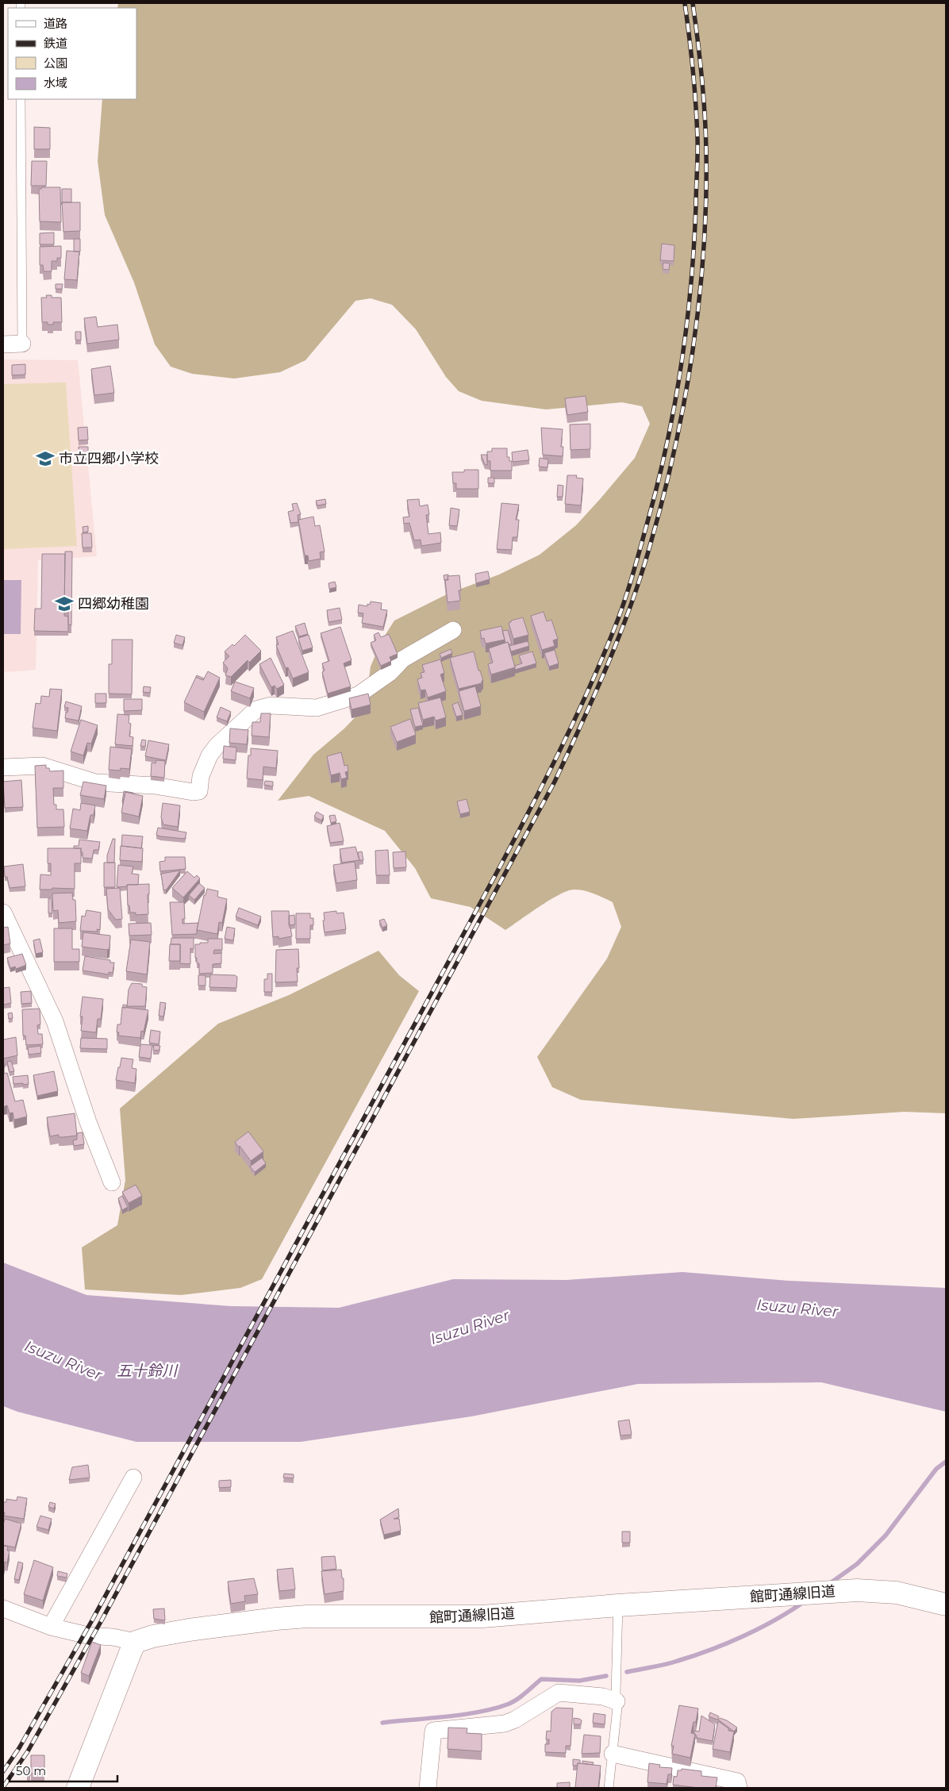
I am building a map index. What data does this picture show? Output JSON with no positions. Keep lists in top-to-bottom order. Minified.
{"streets":{"street":["館町通線旧道"]},"water":["Isuzu River","五十鈴川"],"places":{"school or university":["市立四郷小学校","四郷幼稚園"]},"legend":["道路","鉄道","公園","水域"],"scale_bar":"50 m"}
